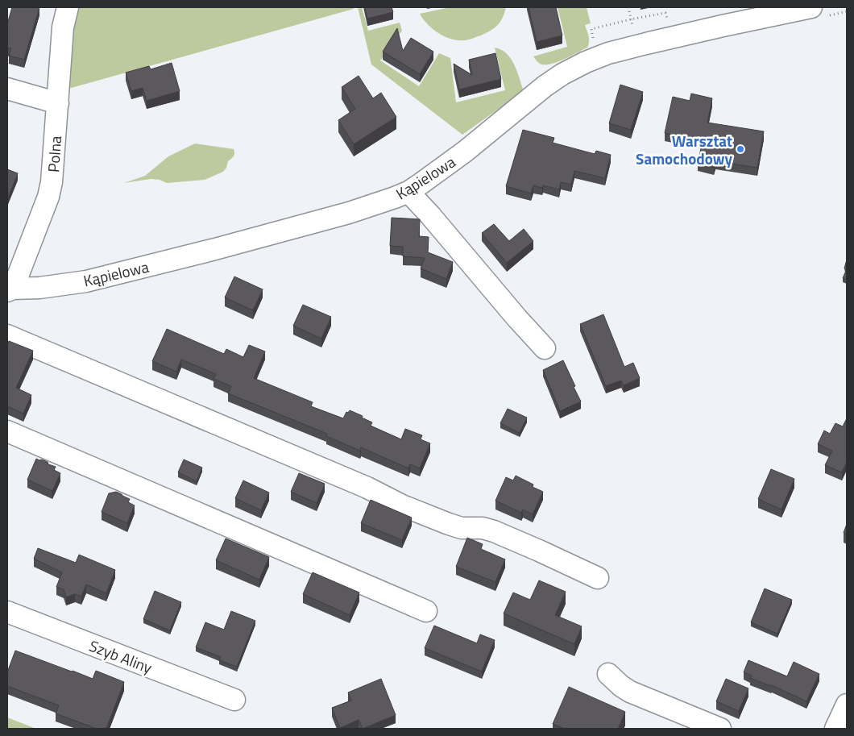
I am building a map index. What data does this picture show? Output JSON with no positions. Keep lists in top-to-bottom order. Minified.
{"streets":{"street":["Polna","Kąpielowa","Szyb Aliny"]},"crossings":[["Polna","Kąpielowa"]],"places":["Warsztat Samochodowy"]}
